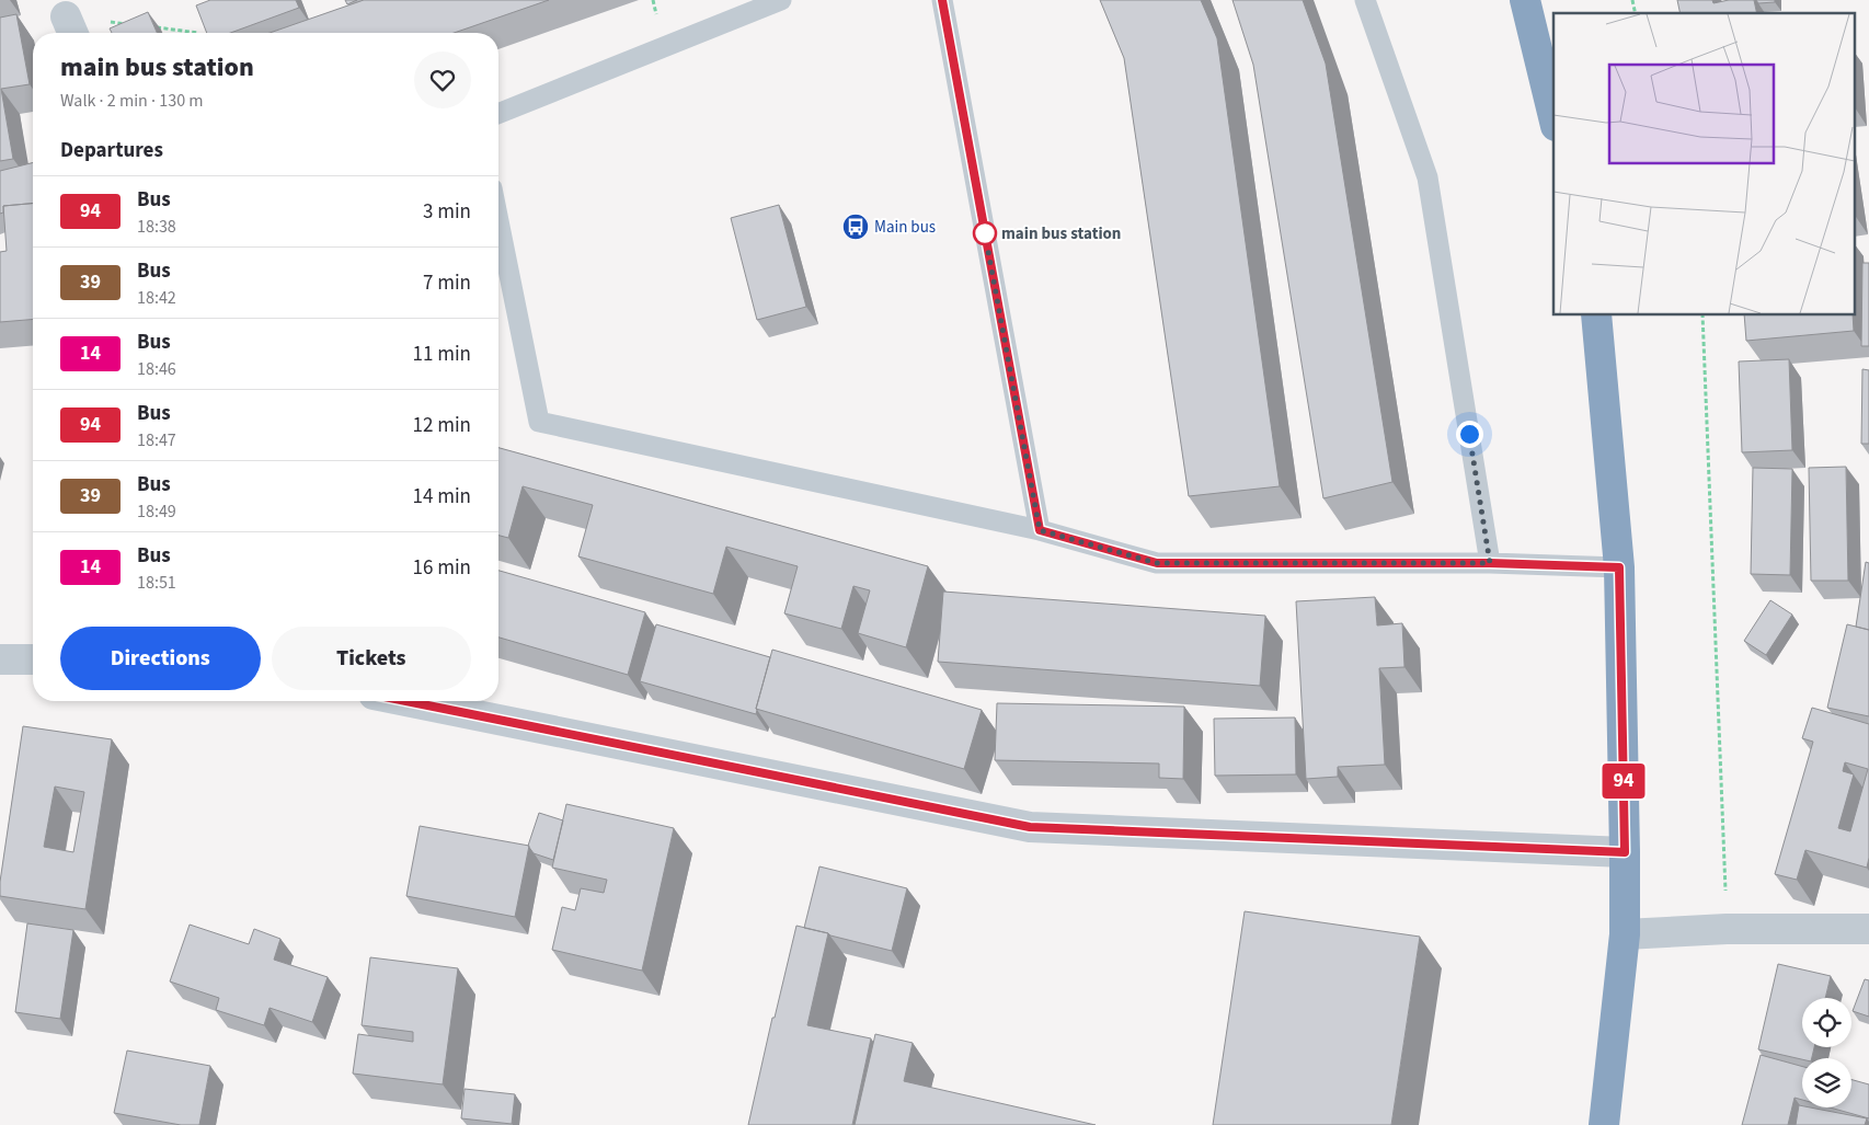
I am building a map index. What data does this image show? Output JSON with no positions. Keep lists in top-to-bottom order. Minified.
{"places":{"bus stop":["Main bus"],"other":["main bus station"]},"lines":["bus line 94"],"page":{"on_map":"94","heading":[["main bus station","Walk · 2 min · 130 m"],"Departures"],"list":[{"mark":"94","name":"Bus","note":"18:38","value":"3 min"},{"mark":"39","name":"Bus","note":"18:42","value":"7 min"},{"mark":"14","name":"Bus","note":"18:46","value":"11 min"},{"mark":"94","name":"Bus","note":"18:47","value":"12 min"},{"mark":"39","name":"Bus","note":"18:49","value":"14 min"},{"mark":"14","name":"Bus","note":"18:51","value":"16 min"}],"buttons":["Directions","Tickets"]}}
